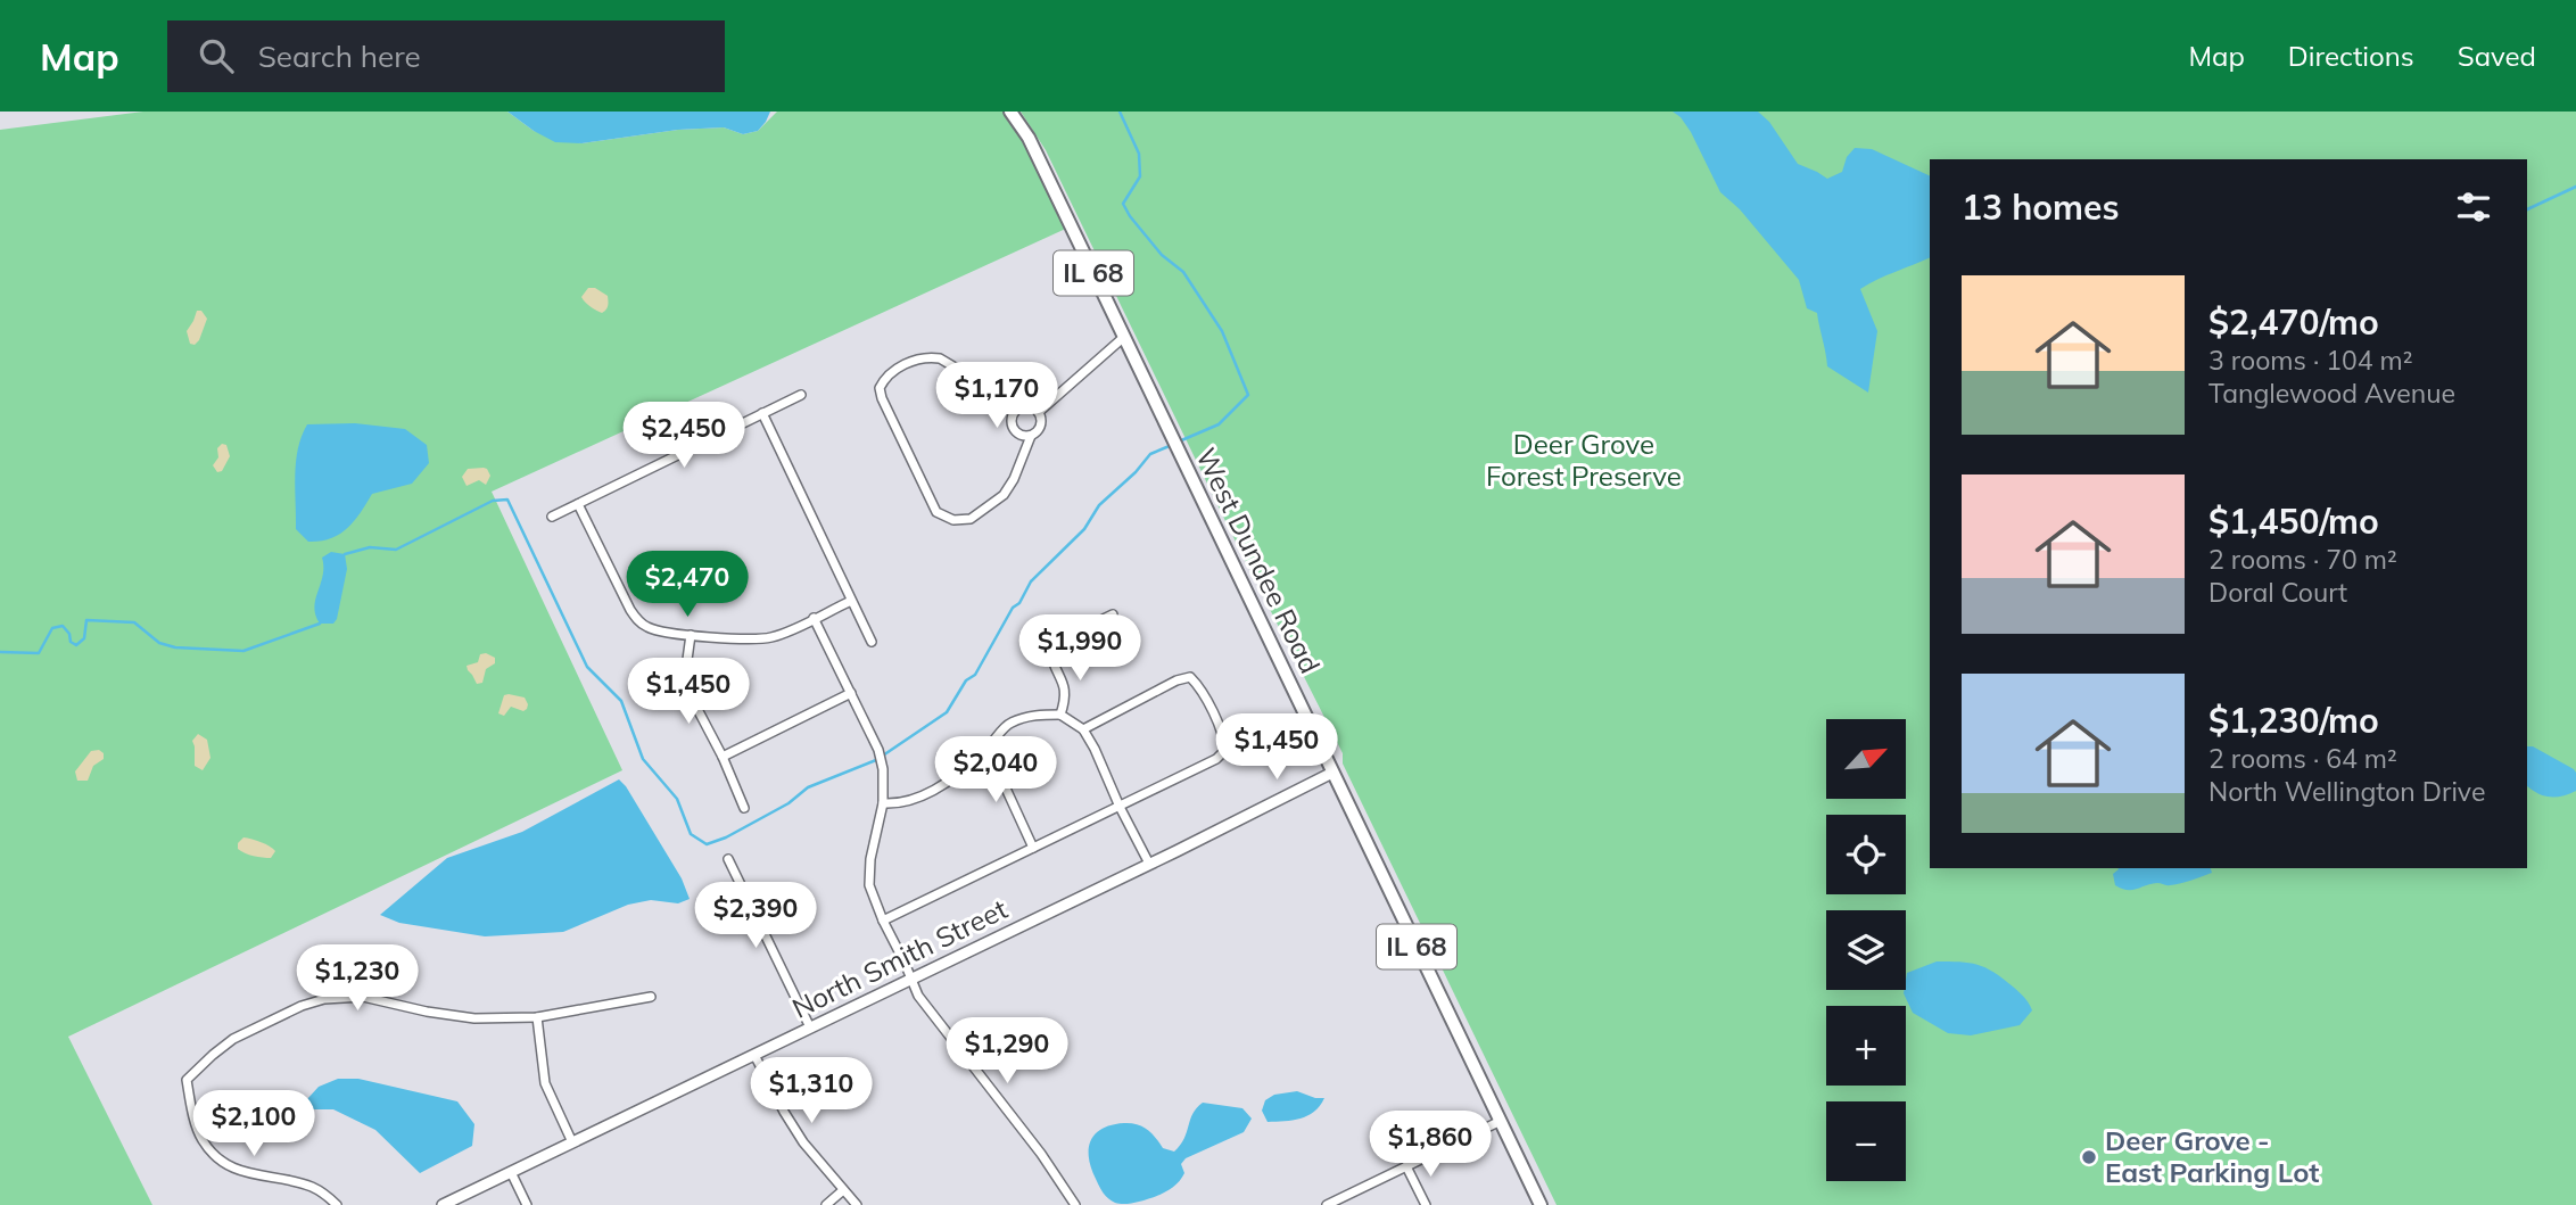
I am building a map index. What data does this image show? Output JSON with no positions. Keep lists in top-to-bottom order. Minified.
{"streets":{"main road":["IL 68","West Dundee Road"],"street":["North Smith Street"]},"crossings":[["West Dundee Road","North Smith Street"]],"parks":["Deer Grove Forest Preserve"],"places":["Deer Grove - East Parking Lot"],"north":"top right","page":{"header":"Map","search":"Search here","nav":["Map","Directions","Saved"],"heading":"13 homes","list":[{"name":"$2,470/mo","note":"3 rooms · 104 m² · Tanglewood Avenue"},{"name":"$1,450/mo","note":"2 rooms · 70 m² · Doral Court"},{"name":"$1,230/mo","note":"2 rooms · 64 m² · North Wellington Drive"}],"price":["$1,170","$2,450","$2,470","$1,990","$1,450","$1,450","$2,040","$2,390","$1,230","$1,290","$1,310","$2,100","$1,860"],"map_buttons":["+","−"]}}
